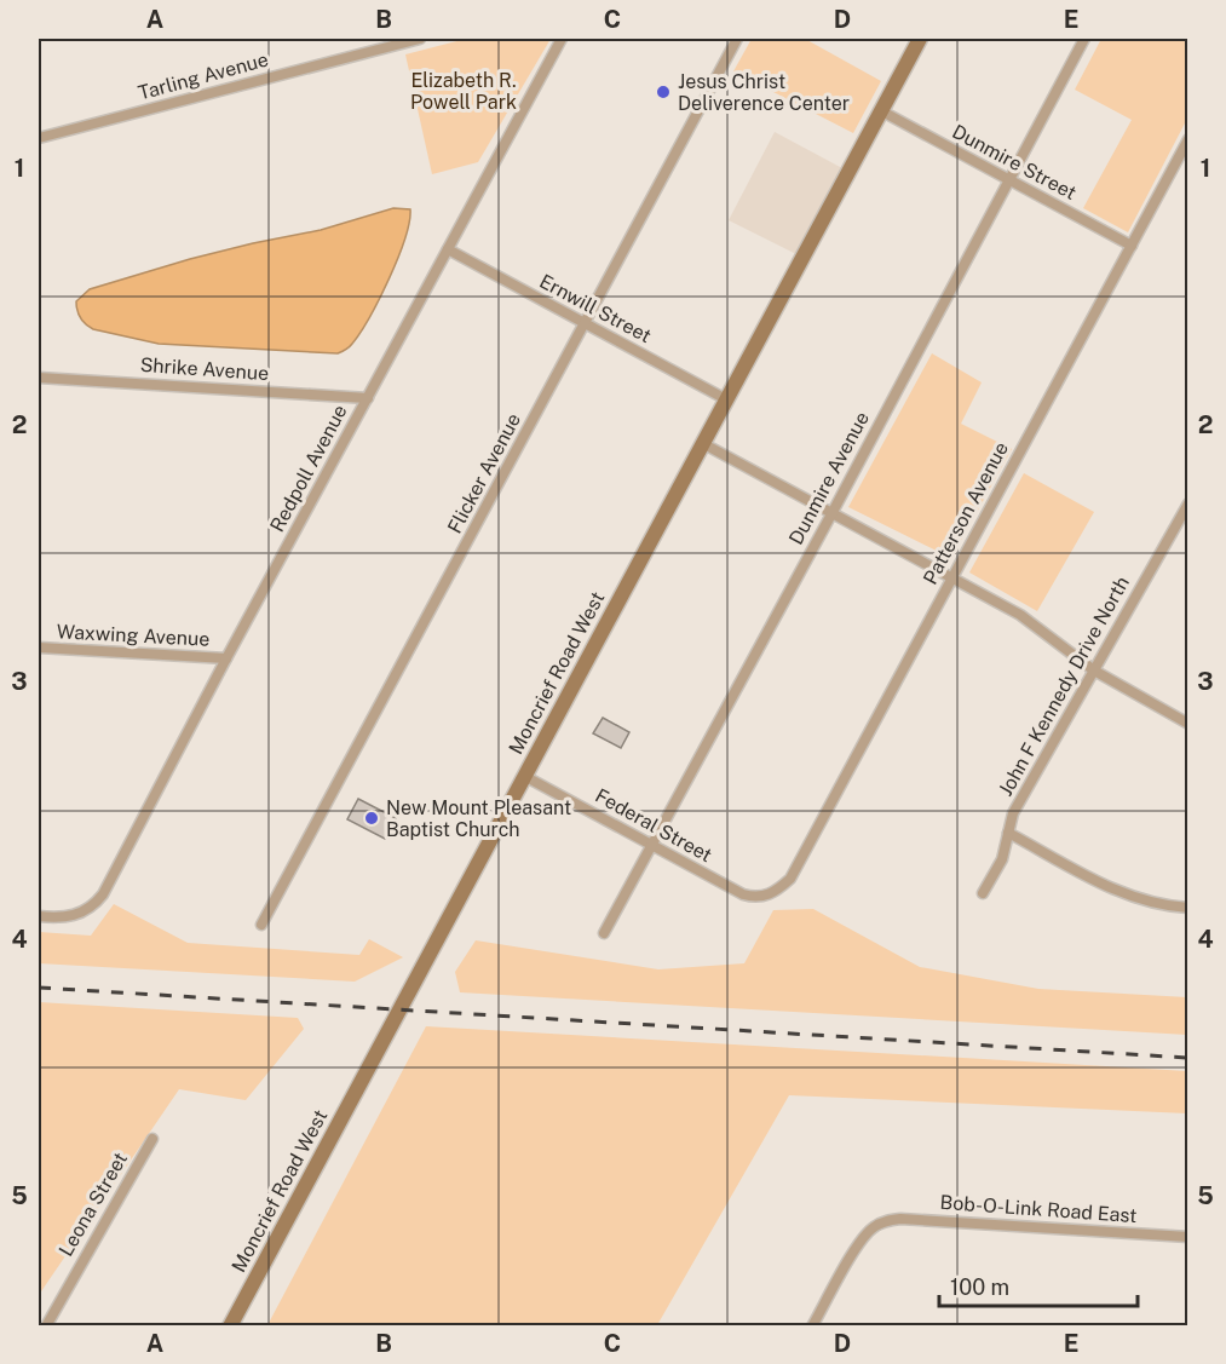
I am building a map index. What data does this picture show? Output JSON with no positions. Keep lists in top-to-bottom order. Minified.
{"streets":{"street":["Tarling Avenue","Dunmire Street","Ernwill Street","Shrike Avenue","Redpoll Avenue","Flicker Avenue","Dunmire Avenue","Patterson Avenue","Waxwing Avenue","Moncrief Road West","John F Kennedy Drive North","Federal Street","Leona Street","Bob-O-Link Road East"]},"crossings":[["Dunmire Street","Dunmire Avenue"],["Dunmire Street","Patterson Avenue"],["Dunmire Street","Moncrief Road West"],["Ernwill Street","Redpoll Avenue"],["Ernwill Street","Flicker Avenue"],["Ernwill Street","Moncrief Road West"],["Shrike Avenue","Redpoll Avenue"],["Redpoll Avenue","Waxwing Avenue"],["Dunmire Avenue","Federal Street"],["Patterson Avenue","Federal Street"],["Moncrief Road West","Federal Street"]],"parks":["Elizabeth R. Powell Park"],"places":["Jesus Christ Deliverence Center","New Mount Pleasant Baptist Church"],"scale_bar":"100 m","grid":{"columns":["A","B","C","D","E"],"rows":["1","2","3","4","5"]}}
